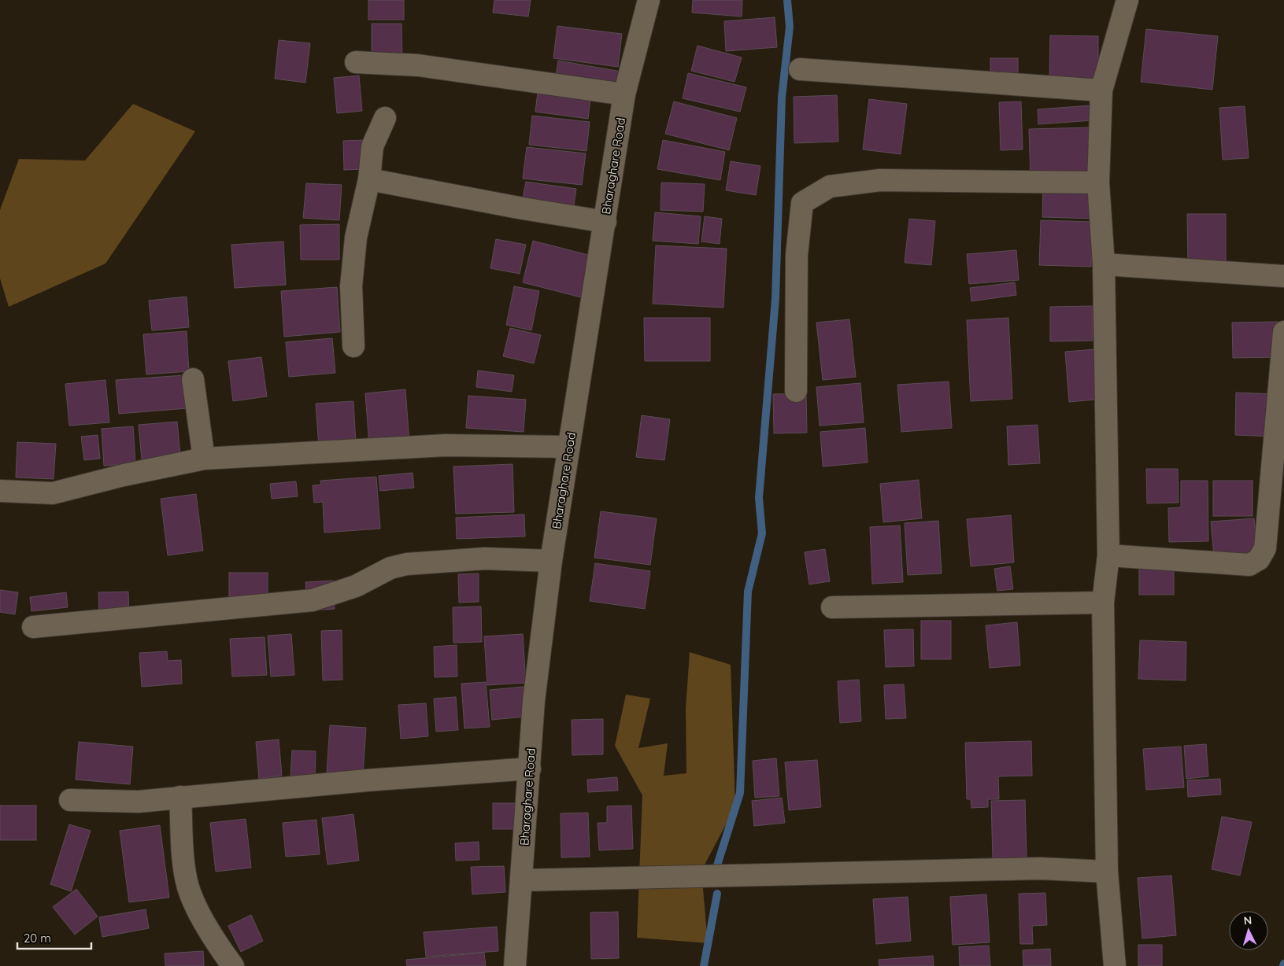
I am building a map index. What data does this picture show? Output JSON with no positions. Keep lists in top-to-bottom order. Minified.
{"streets":{"street":["Bharaghare Road"]},"scale_bar":"20 m","north":"top"}
